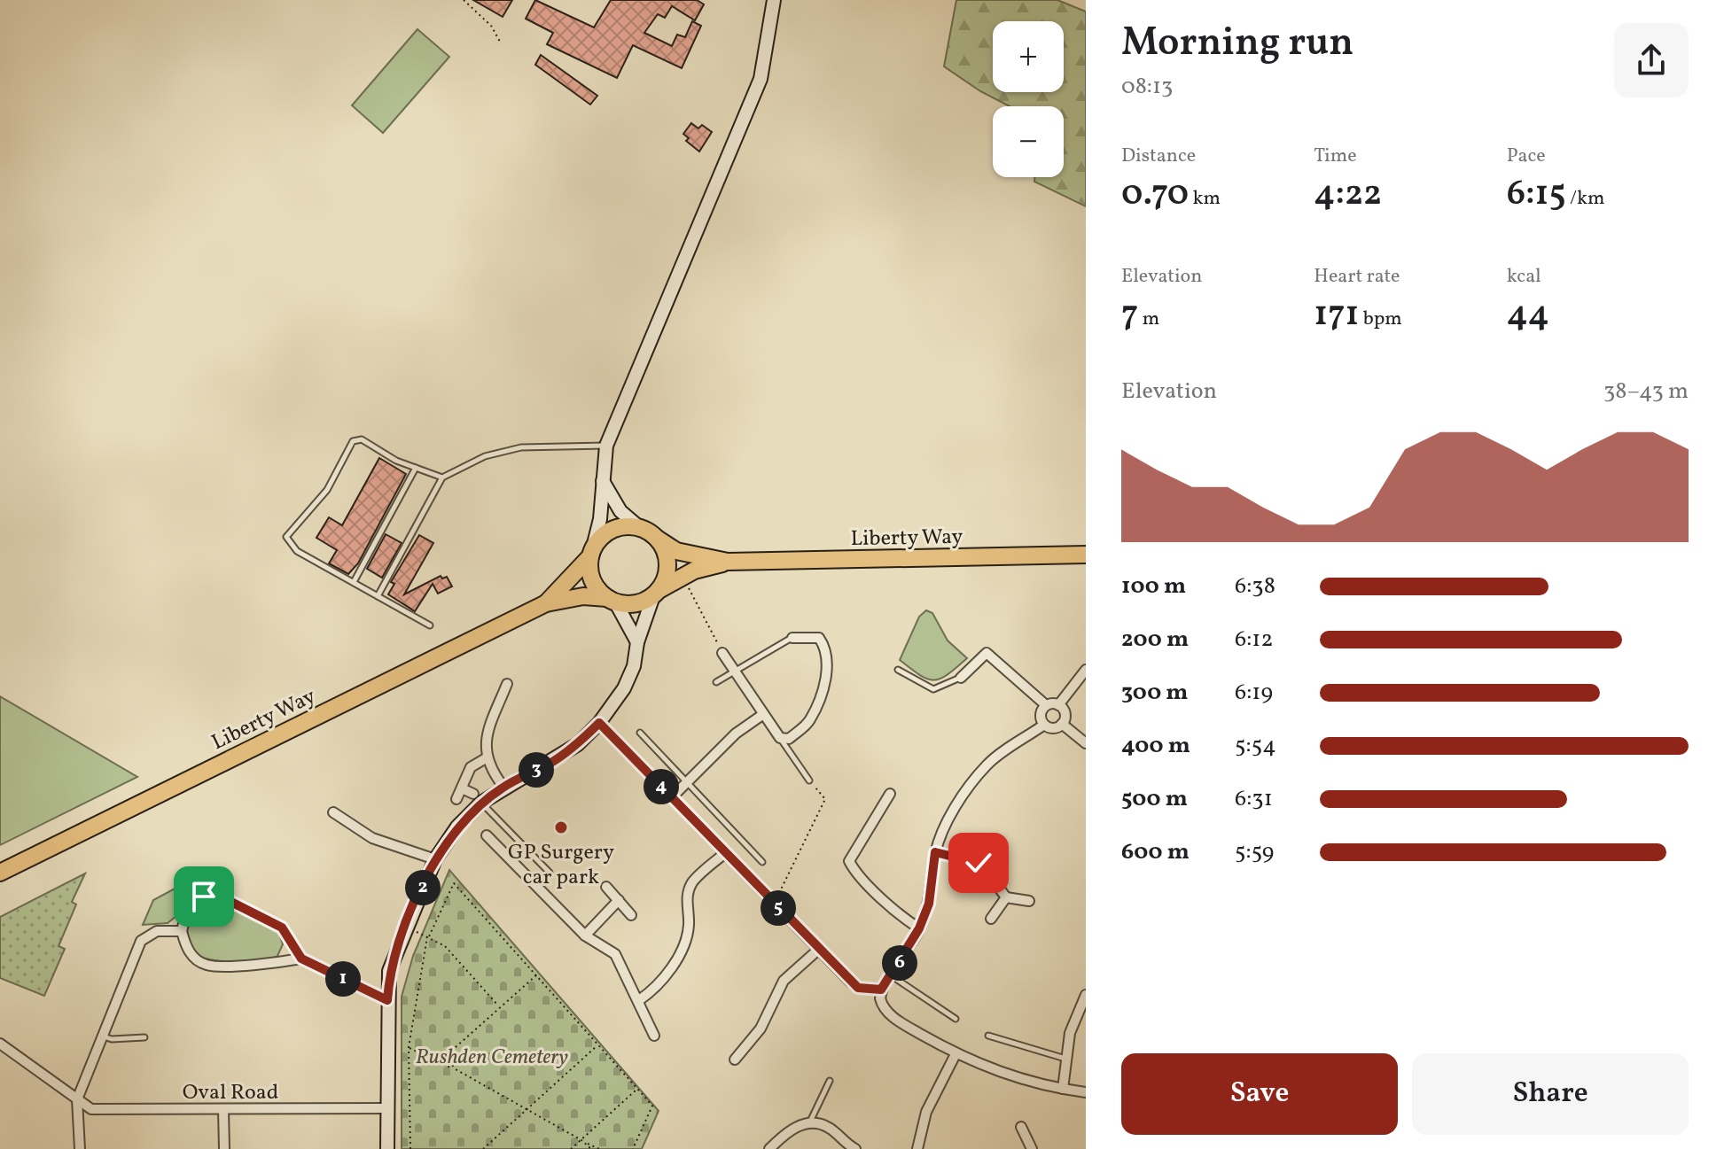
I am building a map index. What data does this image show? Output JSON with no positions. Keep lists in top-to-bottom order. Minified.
{"streets":{"highway":["Liberty Way"],"street":["Oval Road"]},"parks":["Rushden Cemetery"],"places":["GP Surgery car park"],"page":{"heading":["Morning run","08:13"],"map_buttons":["+","−"],"stats":[["Distance","0.70 km"],["Time","4:22"],["Pace","6:15 /km"],["Elevation","7 m"],["Heart rate","171 bpm"],["kcal","44"]],"chart":["Elevation","38–43 m"],"list":[{"name":"100 m","note":"6:38"},{"name":"200 m","note":"6:12"},{"name":"300 m","note":"6:19"},{"name":"400 m","note":"5:54"},{"name":"500 m","note":"6:31"},{"name":"600 m","note":"5:59"}],"pins":["3","4","2","5","6","1"],"buttons":["Save","Share"]}}
